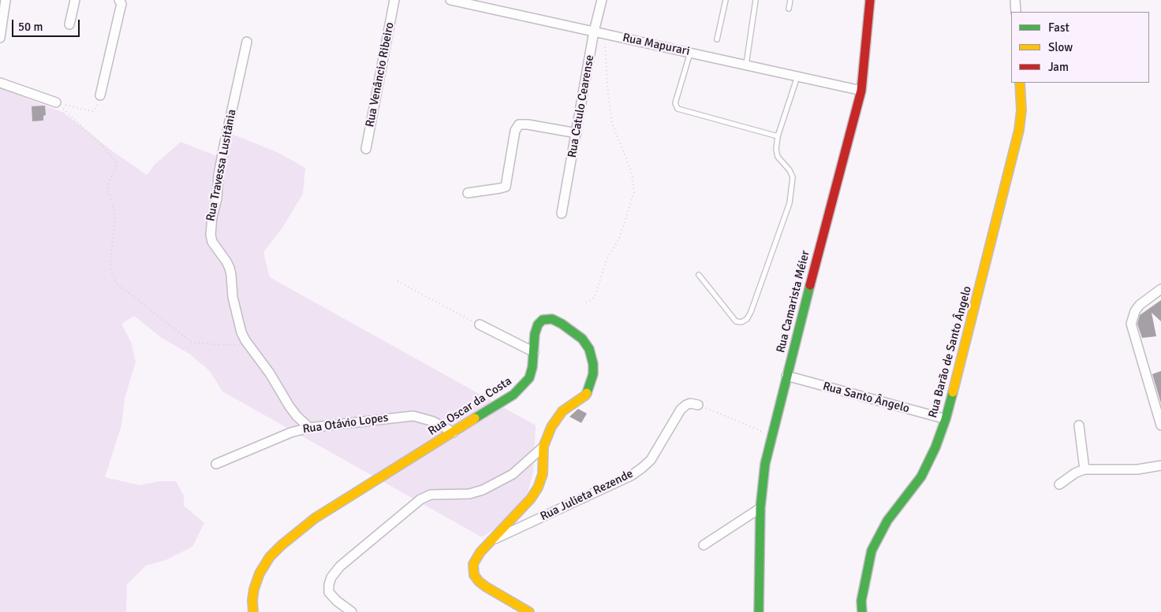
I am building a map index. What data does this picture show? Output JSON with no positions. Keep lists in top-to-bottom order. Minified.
{"streets":{"street":["Rua Mapurari","Rua Venâncio Ribeiro","Rua Catulo Cearense","Rua Travessa Lusitânia","Rua Camarista Méier","Rua Barão de Santo Ângelo","Rua Santo Ângelo","Rua Oscar da Costa","Rua Otávio Lopes","Rua Julieta Rezende"]},"crossings":[["Rua Mapurari","Rua Catulo Cearense"],["Rua Mapurari","Rua Camarista Méier"],["Rua Travessa Lusitânia","Rua Otávio Lopes"],["Rua Camarista Méier","Rua Santo Ângelo"],["Rua Barão de Santo Ângelo","Rua Santo Ângelo"],["Rua Oscar da Costa","Rua Otávio Lopes"],["Rua Oscar da Costa","Rua Julieta Rezende"]],"legend":["Fast","Slow","Jam"],"scale_bar":"50 m"}
